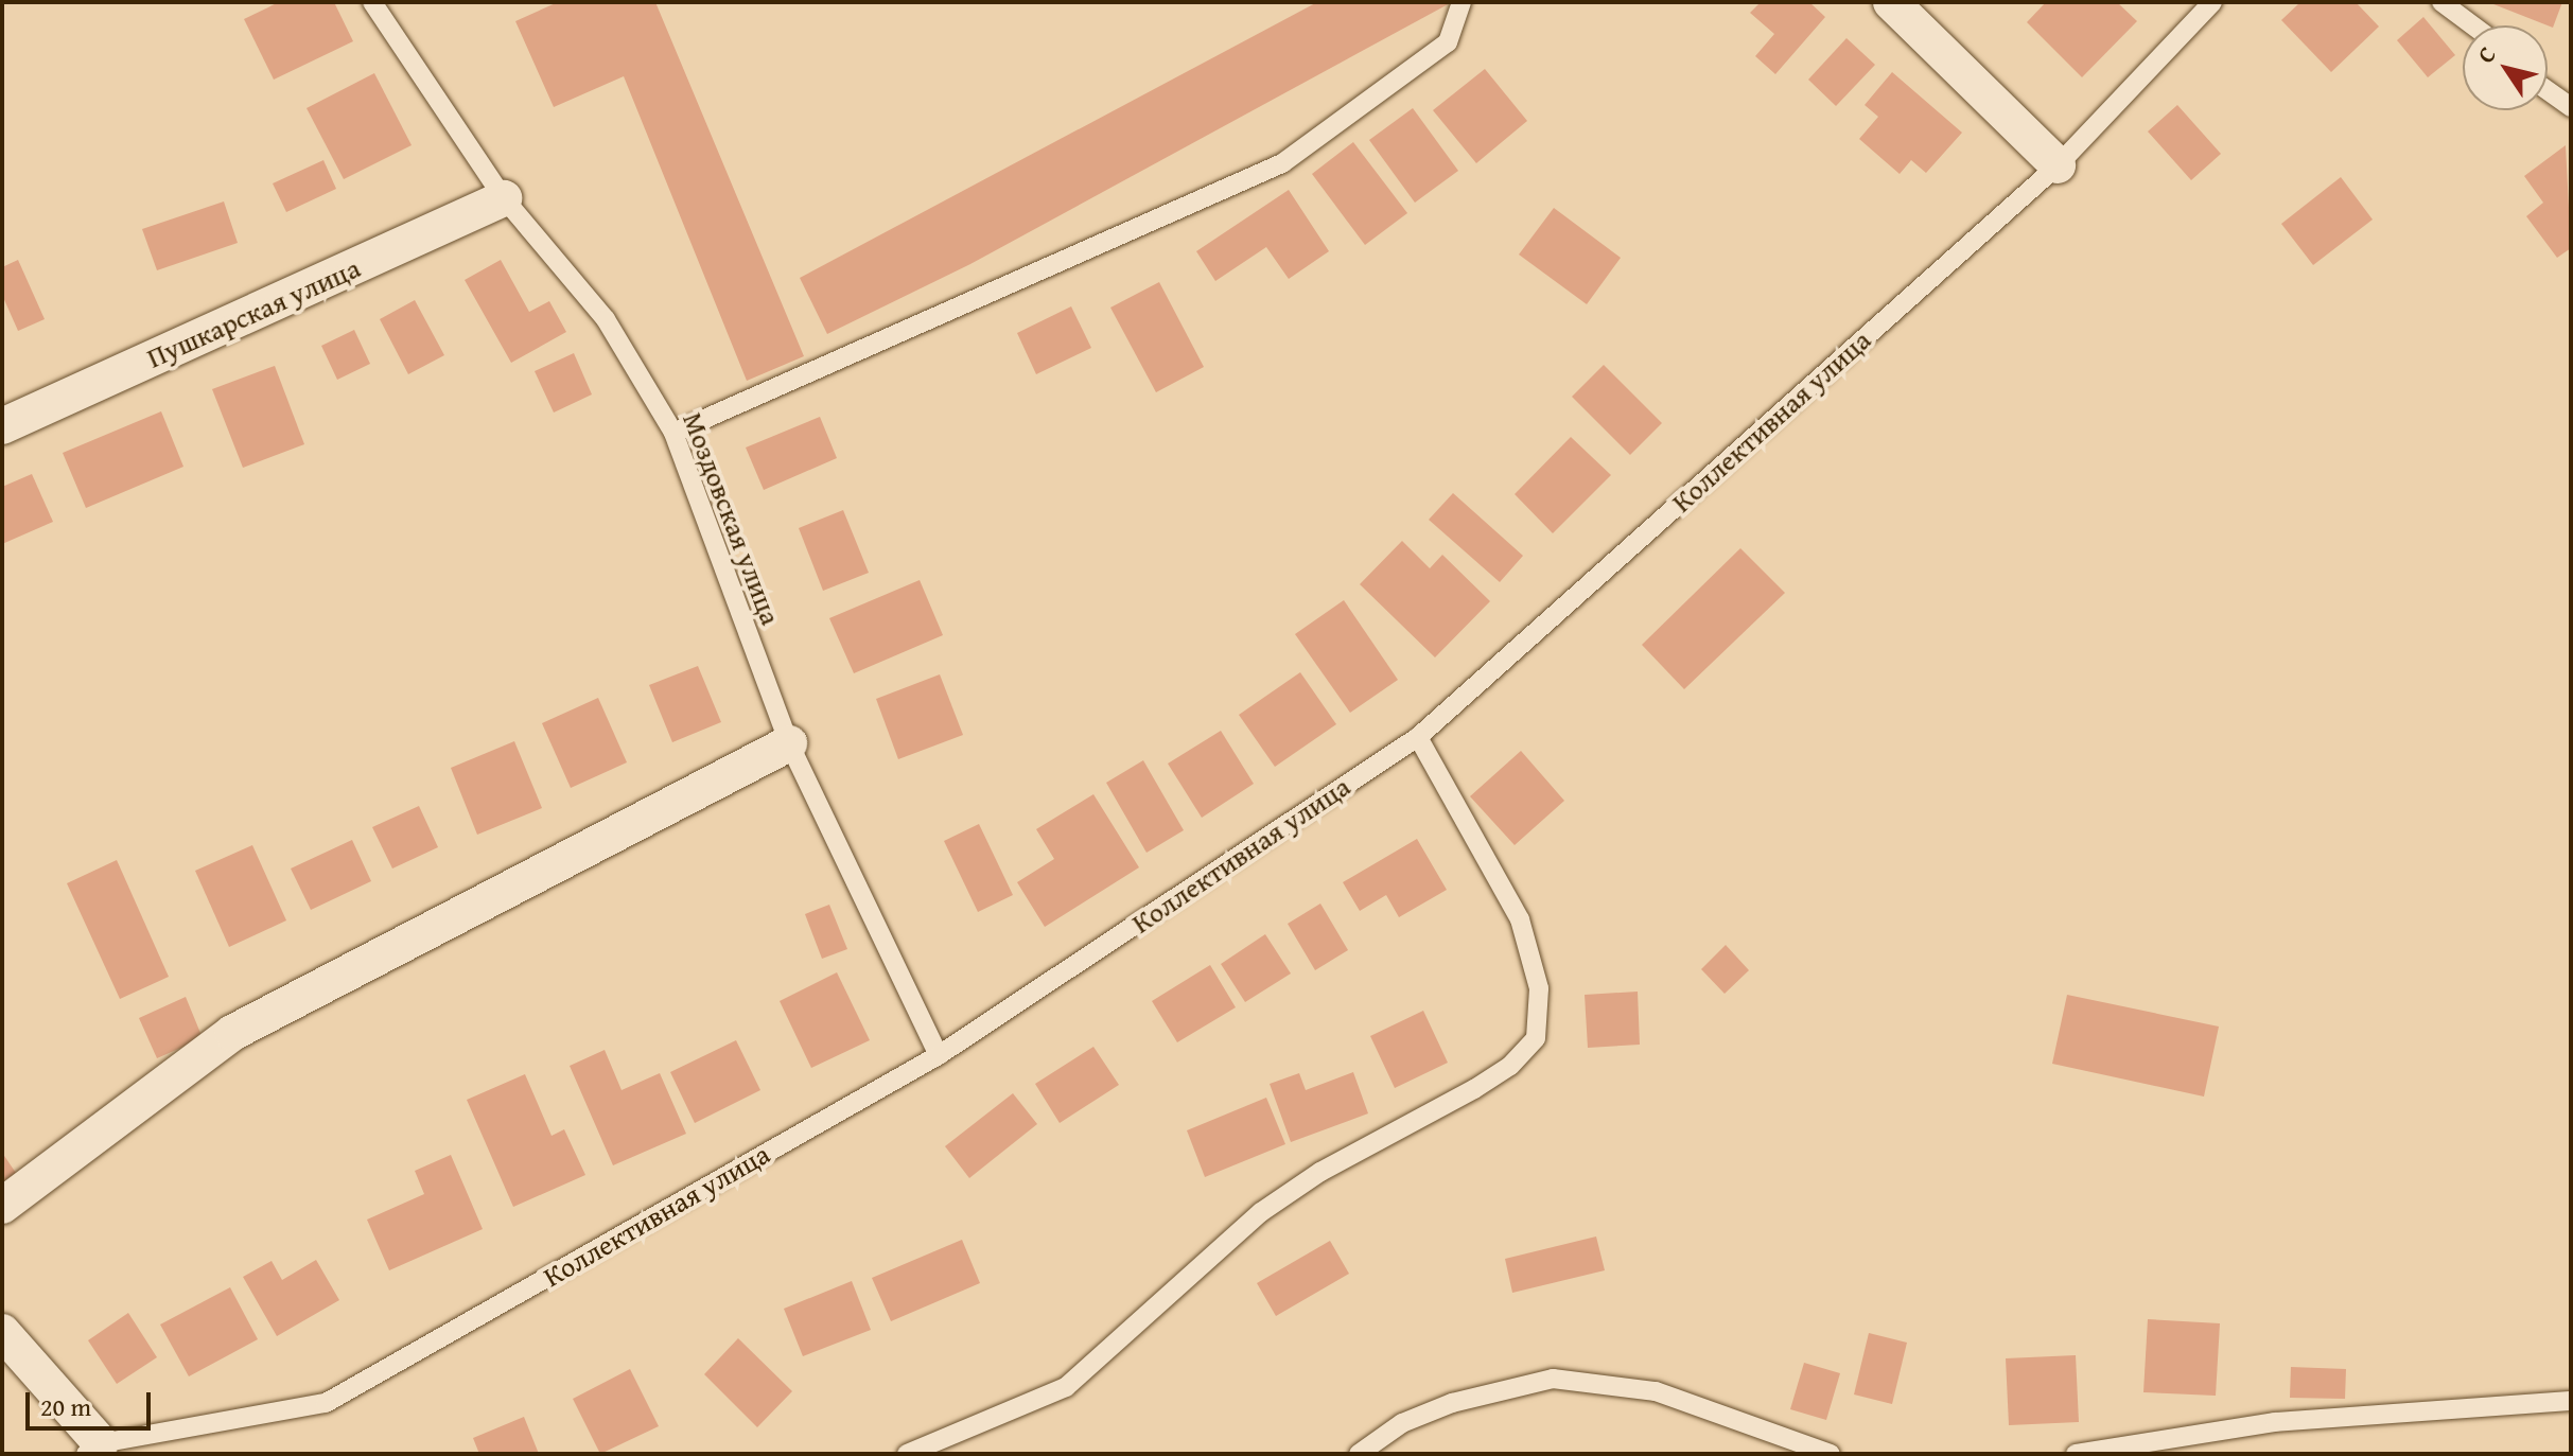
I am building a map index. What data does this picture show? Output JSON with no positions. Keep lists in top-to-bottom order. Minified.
{"streets":{"street":["Пушкарская улица"],"lane":["Коллективная улица","Моздовская улица"]},"crossings":[["Пушкарская улица","Моздовская улица"],["Коллективная улица","Моздовская улица"]],"scale_bar":"20 m","north":"top left"}
